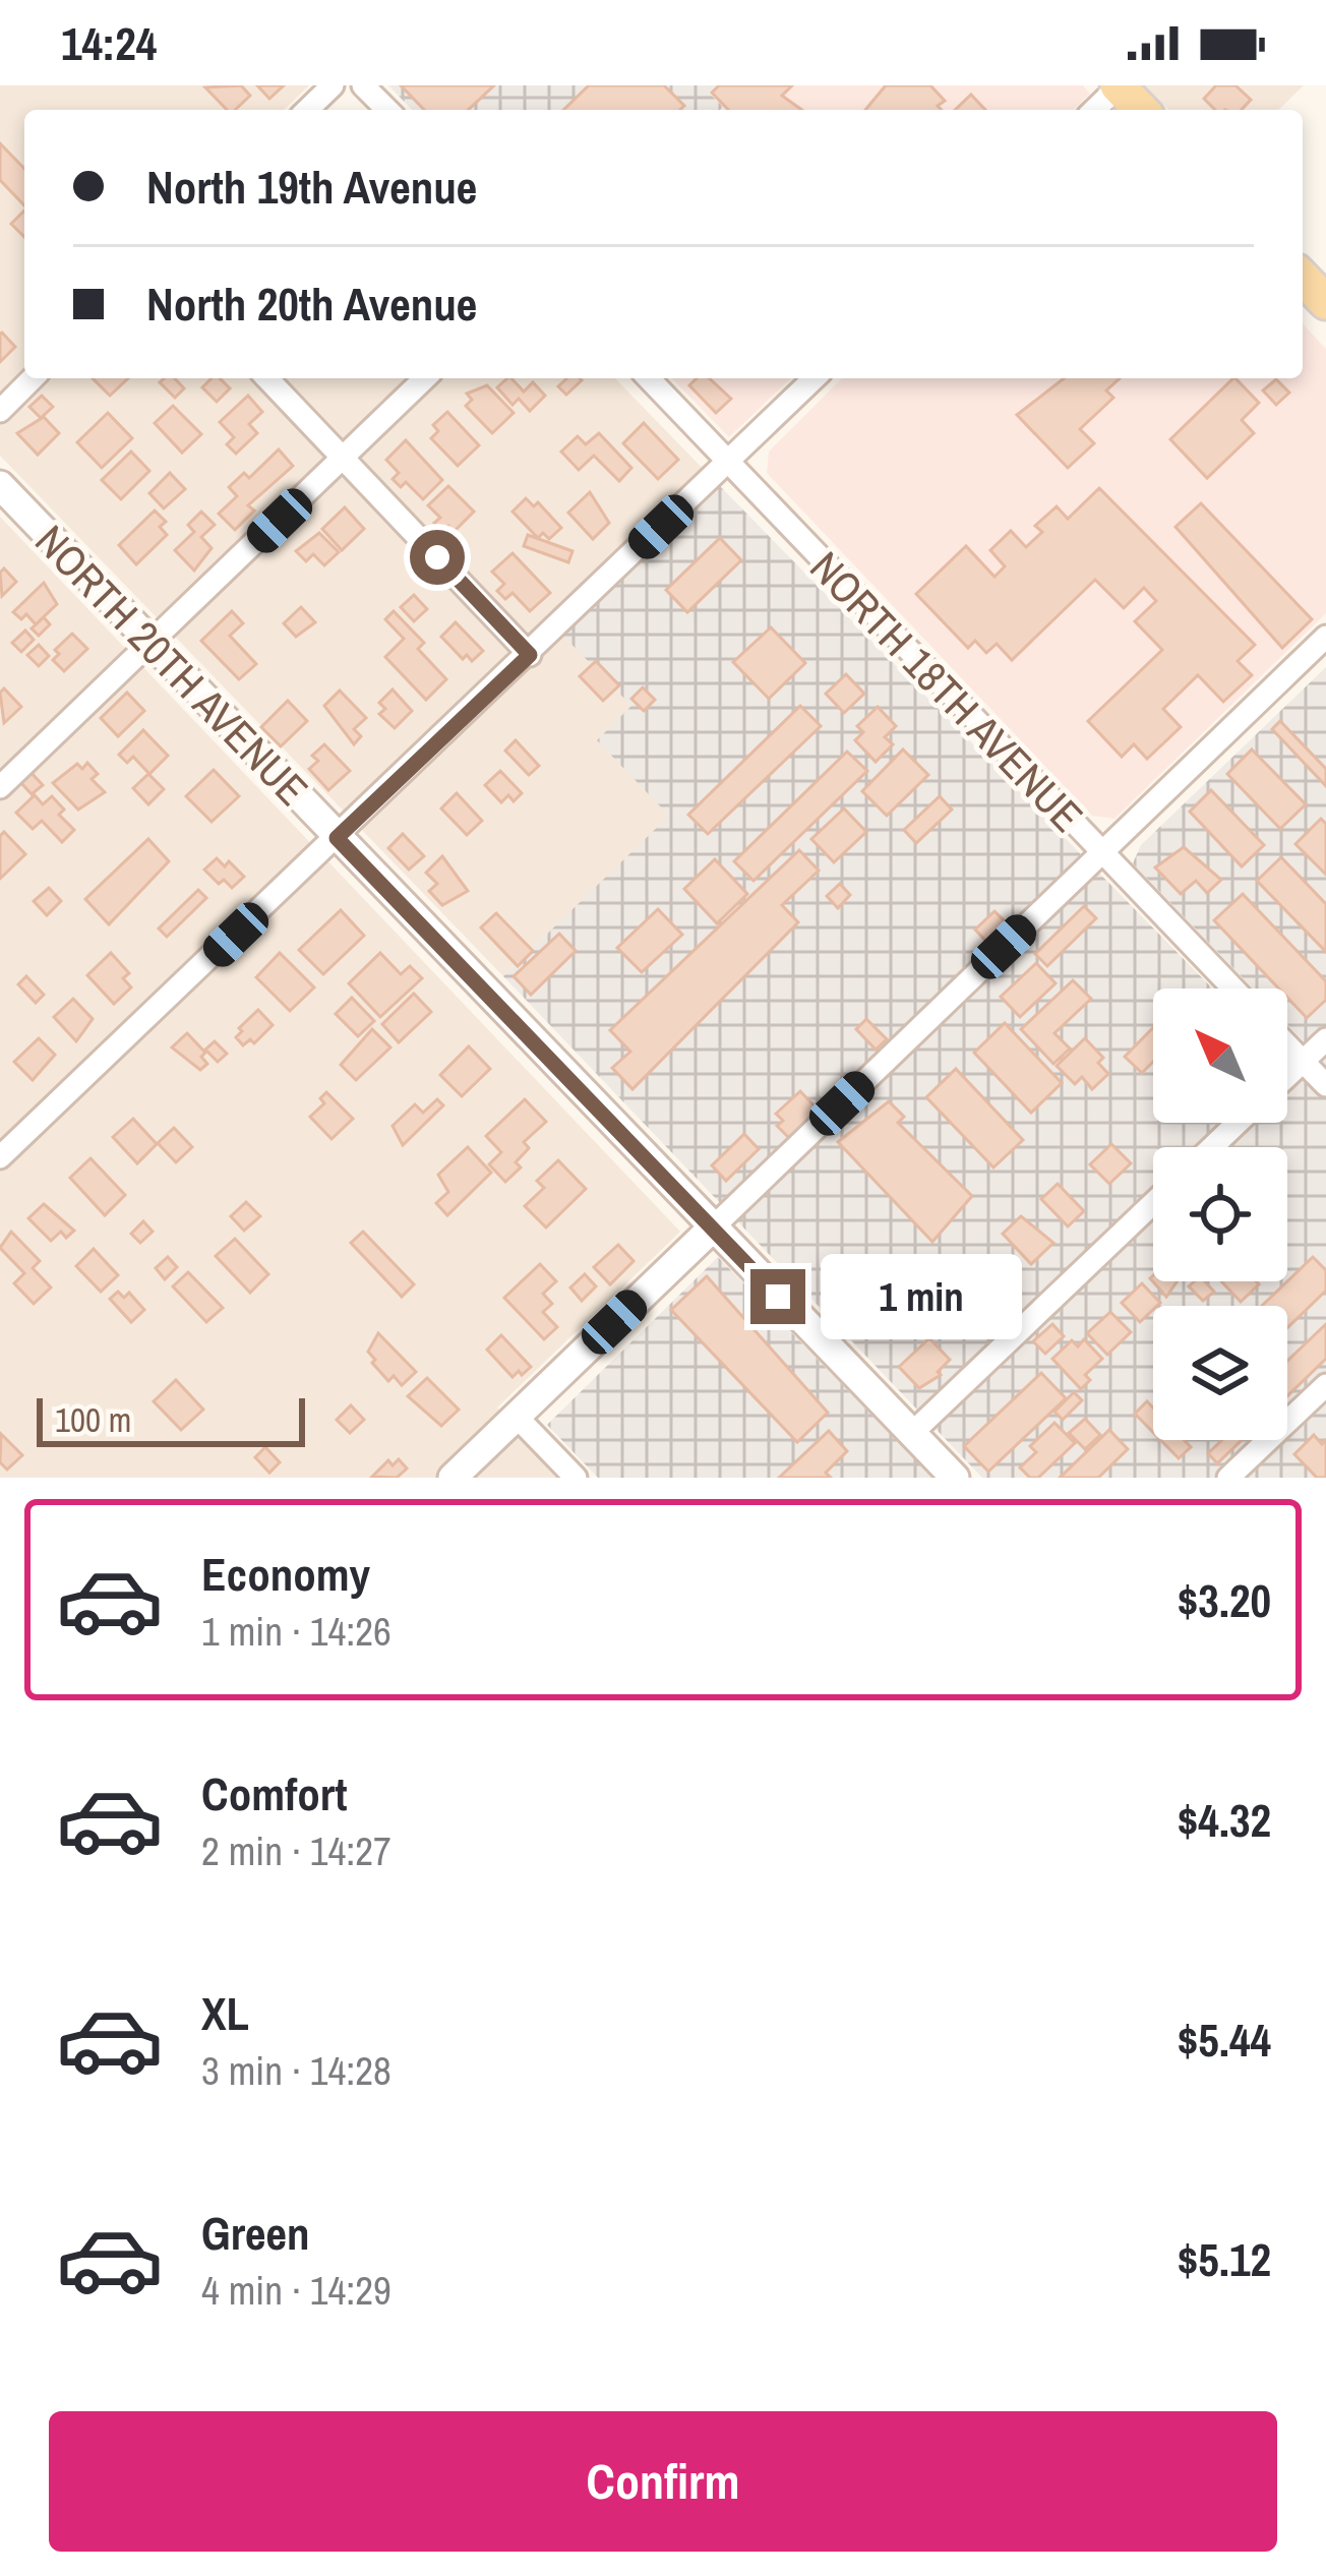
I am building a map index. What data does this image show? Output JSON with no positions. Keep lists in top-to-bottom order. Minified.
{"streets":{"street":["NORTH 20TH AVENUE","NORTH 18TH AVENUE"]},"scale_bar":"100 m","north":"top left","page":{"status":"14:24","banner":["North 19th Avenue","North 20th Avenue"],"bubble":"1 min","scale":"100 m","list":[{"name":"Economy","note":"1 min · 14:26","value":"$3.20"},{"name":"Comfort","note":"2 min · 14:27","value":"$4.32"},{"name":"XL","note":"3 min · 14:28","value":"$5.44"},{"name":"Green","note":"4 min · 14:29","value":"$5.12"}],"buttons":"Confirm"}}
